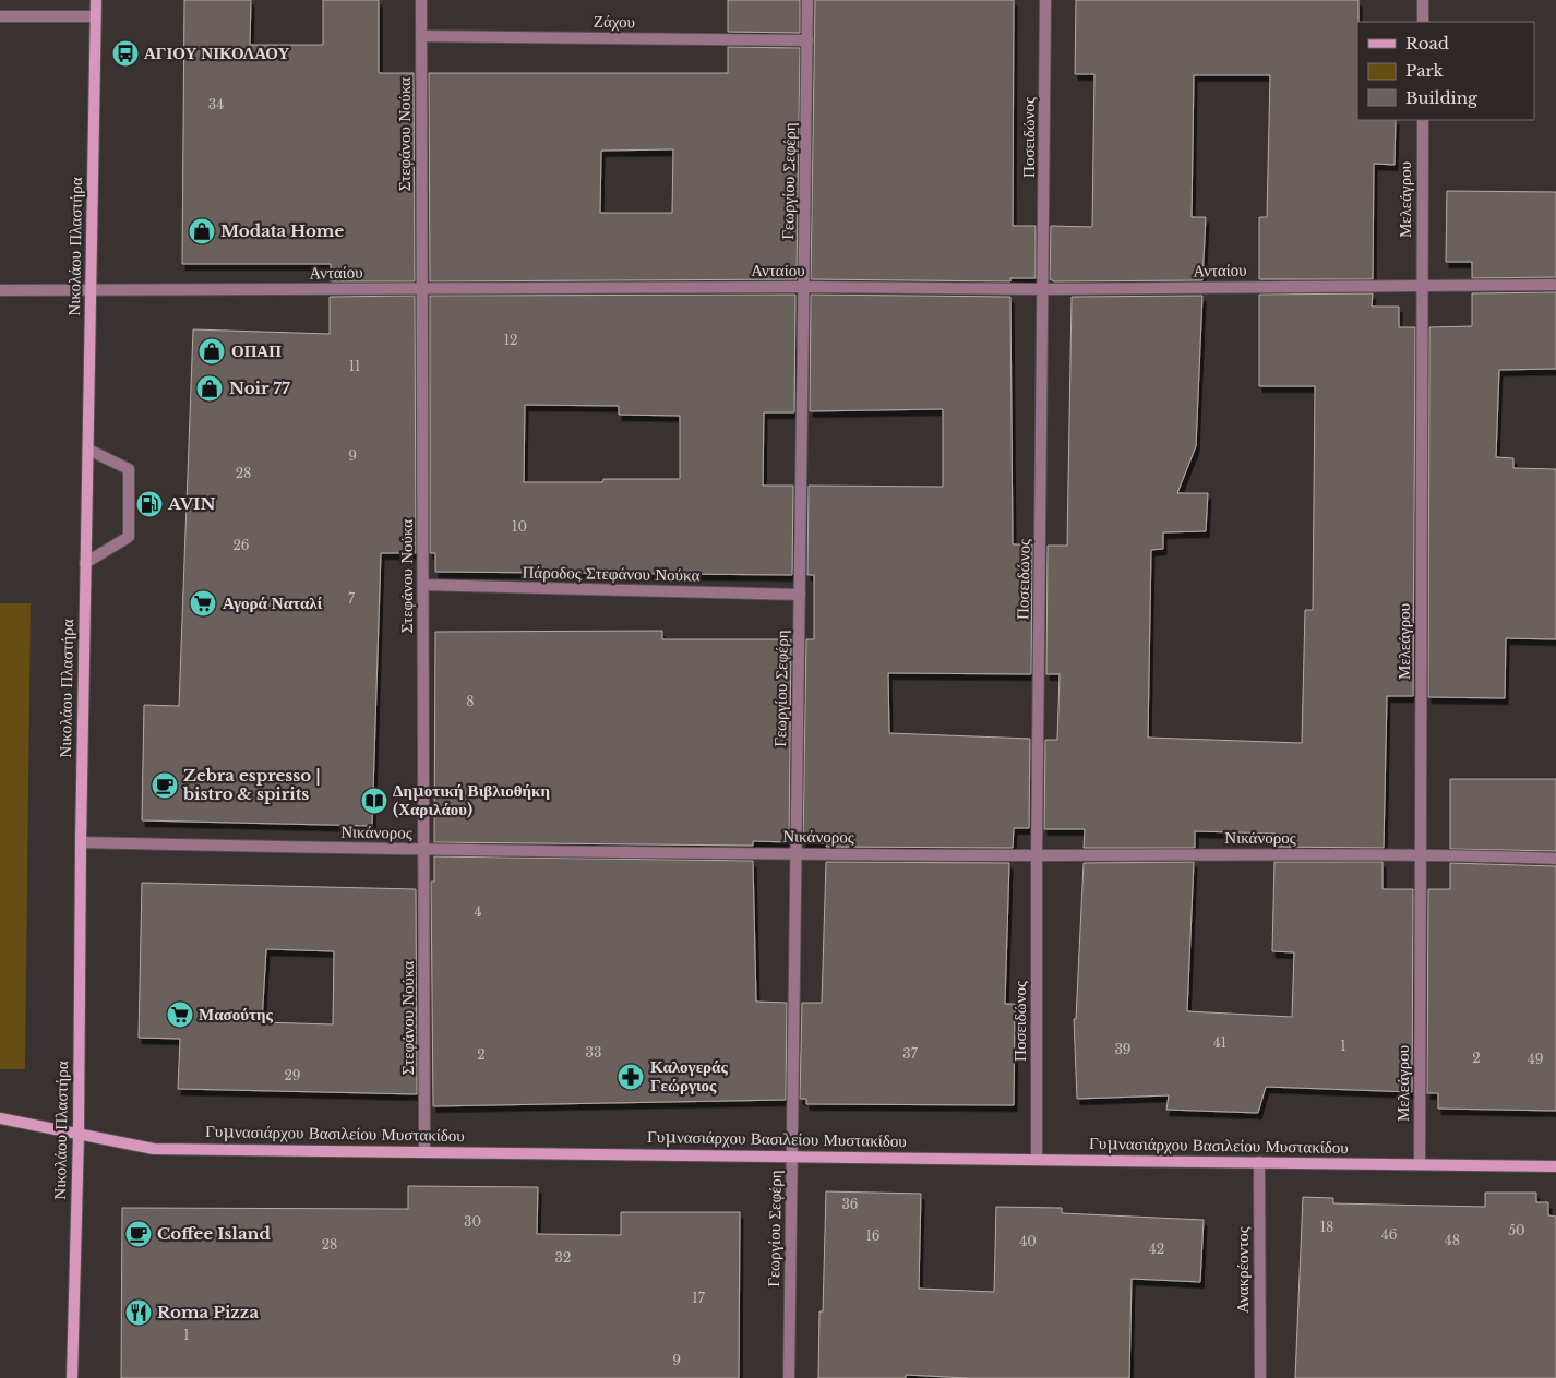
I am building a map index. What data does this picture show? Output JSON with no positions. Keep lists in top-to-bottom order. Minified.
{"streets":{"street":["Ζάχου","Στεφάνου Νούκα","Ποσειδώνος","Γεωργίου Σεφέρη","Μελεάγρου","Νικολάου Πλαστήρα","Ανταίου","Πάροδος Στεφάνου Νούκα","Νικάνορος","Γυμνασιάρχου Βασιλείου Μυστακίδου","Ανακρέοντος"]},"crossings":[["Ζάχου","Στεφάνου Νούκα"],["Ζάχου","Γεωργίου Σεφέρη"],["Στεφάνου Νούκα","Ανταίου"],["Στεφάνου Νούκα","Πάροδος Στεφάνου Νούκα"],["Στεφάνου Νούκα","Νικάνορος"],["Στεφάνου Νούκα","Γυμνασιάρχου Βασιλείου Μυστακίδου"],["Ποσειδώνος","Ανταίου"],["Ποσειδώνος","Νικάνορος"],["Ποσειδώνος","Γυμνασιάρχου Βασιλείου Μυστακίδου"],["Γεωργίου Σεφέρη","Ανταίου"],["Γεωργίου Σεφέρη","Πάροδος Στεφάνου Νούκα"],["Γεωργίου Σεφέρη","Νικάνορος"],["Γεωργίου Σεφέρη","Γυμνασιάρχου Βασιλείου Μυστακίδου"],["Μελεάγρου","Ανταίου"],["Μελεάγρου","Νικάνορος"],["Μελεάγρου","Γυμνασιάρχου Βασιλείου Μυστακίδου"],["Νικολάου Πλαστήρα","Ανταίου"],["Νικολάου Πλαστήρα","Νικάνορος"],["Νικολάου Πλαστήρα","Γυμνασιάρχου Βασιλείου Μυστακίδου"],["Γυμνασιάρχου Βασιλείου Μυστακίδου","Ανακρέοντος"]],"places":{"bus stop":["ΑΓΙΟΥ ΝΙΚΟΛΑΟΥ"],"shop":["Modata Home","ΟΠΑΠ","Noir 77"],"fuel station":["AVIN"],"supermarket":["Αγορά Ναταλί","Μασούτης"],"cafe":["Zebra espresso | bistro & spirits","Coffee Island"],"library":["Δημοτική Βιβλιοθήκη (Χαριλάου)"],"pharmacy":["Καλογεράς Γεώργιος"],"restaurant":["Roma Pizza"]},"house_numbers":["34","12","11","9","28","10","26","7","8","4","41","1","39","33","37","2","2","49","29","36","30","18","50","46","16","48","40","28","42","32","17","1","9"],"legend":["Road","Park","Building"]}
